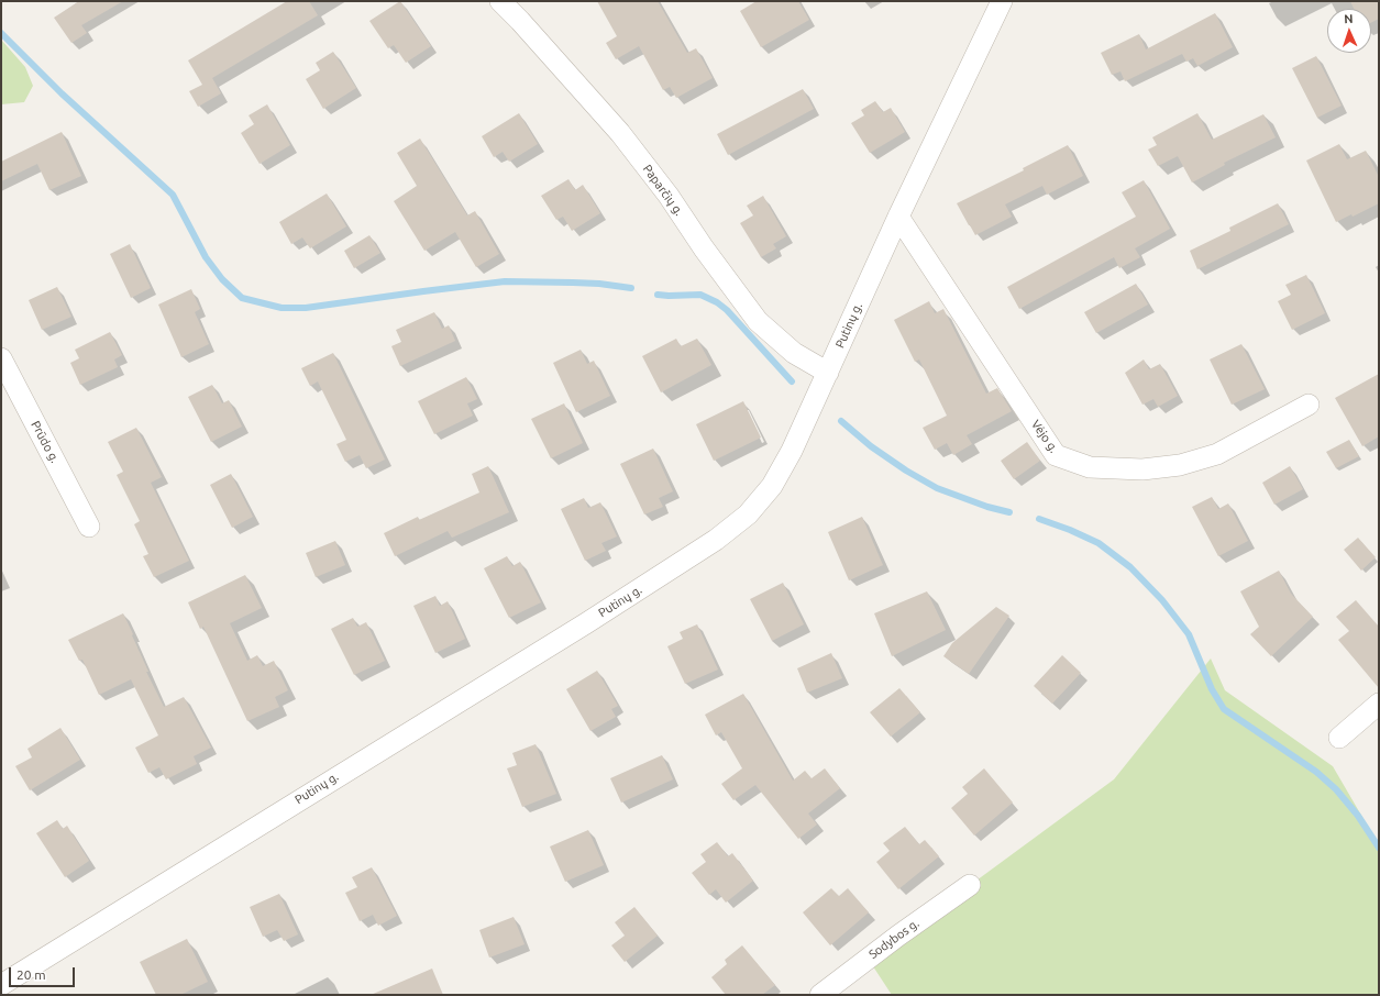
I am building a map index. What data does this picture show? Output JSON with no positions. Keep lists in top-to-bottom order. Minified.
{"streets":{"street":["Paparčių g.","Putinų g.","Vėjo g.","Prūdo g.","Sodybos g."]},"crossings":[["Paparčių g.","Putinų g."],["Putinų g.","Vėjo g."]],"scale_bar":"20 m","north":"top"}
